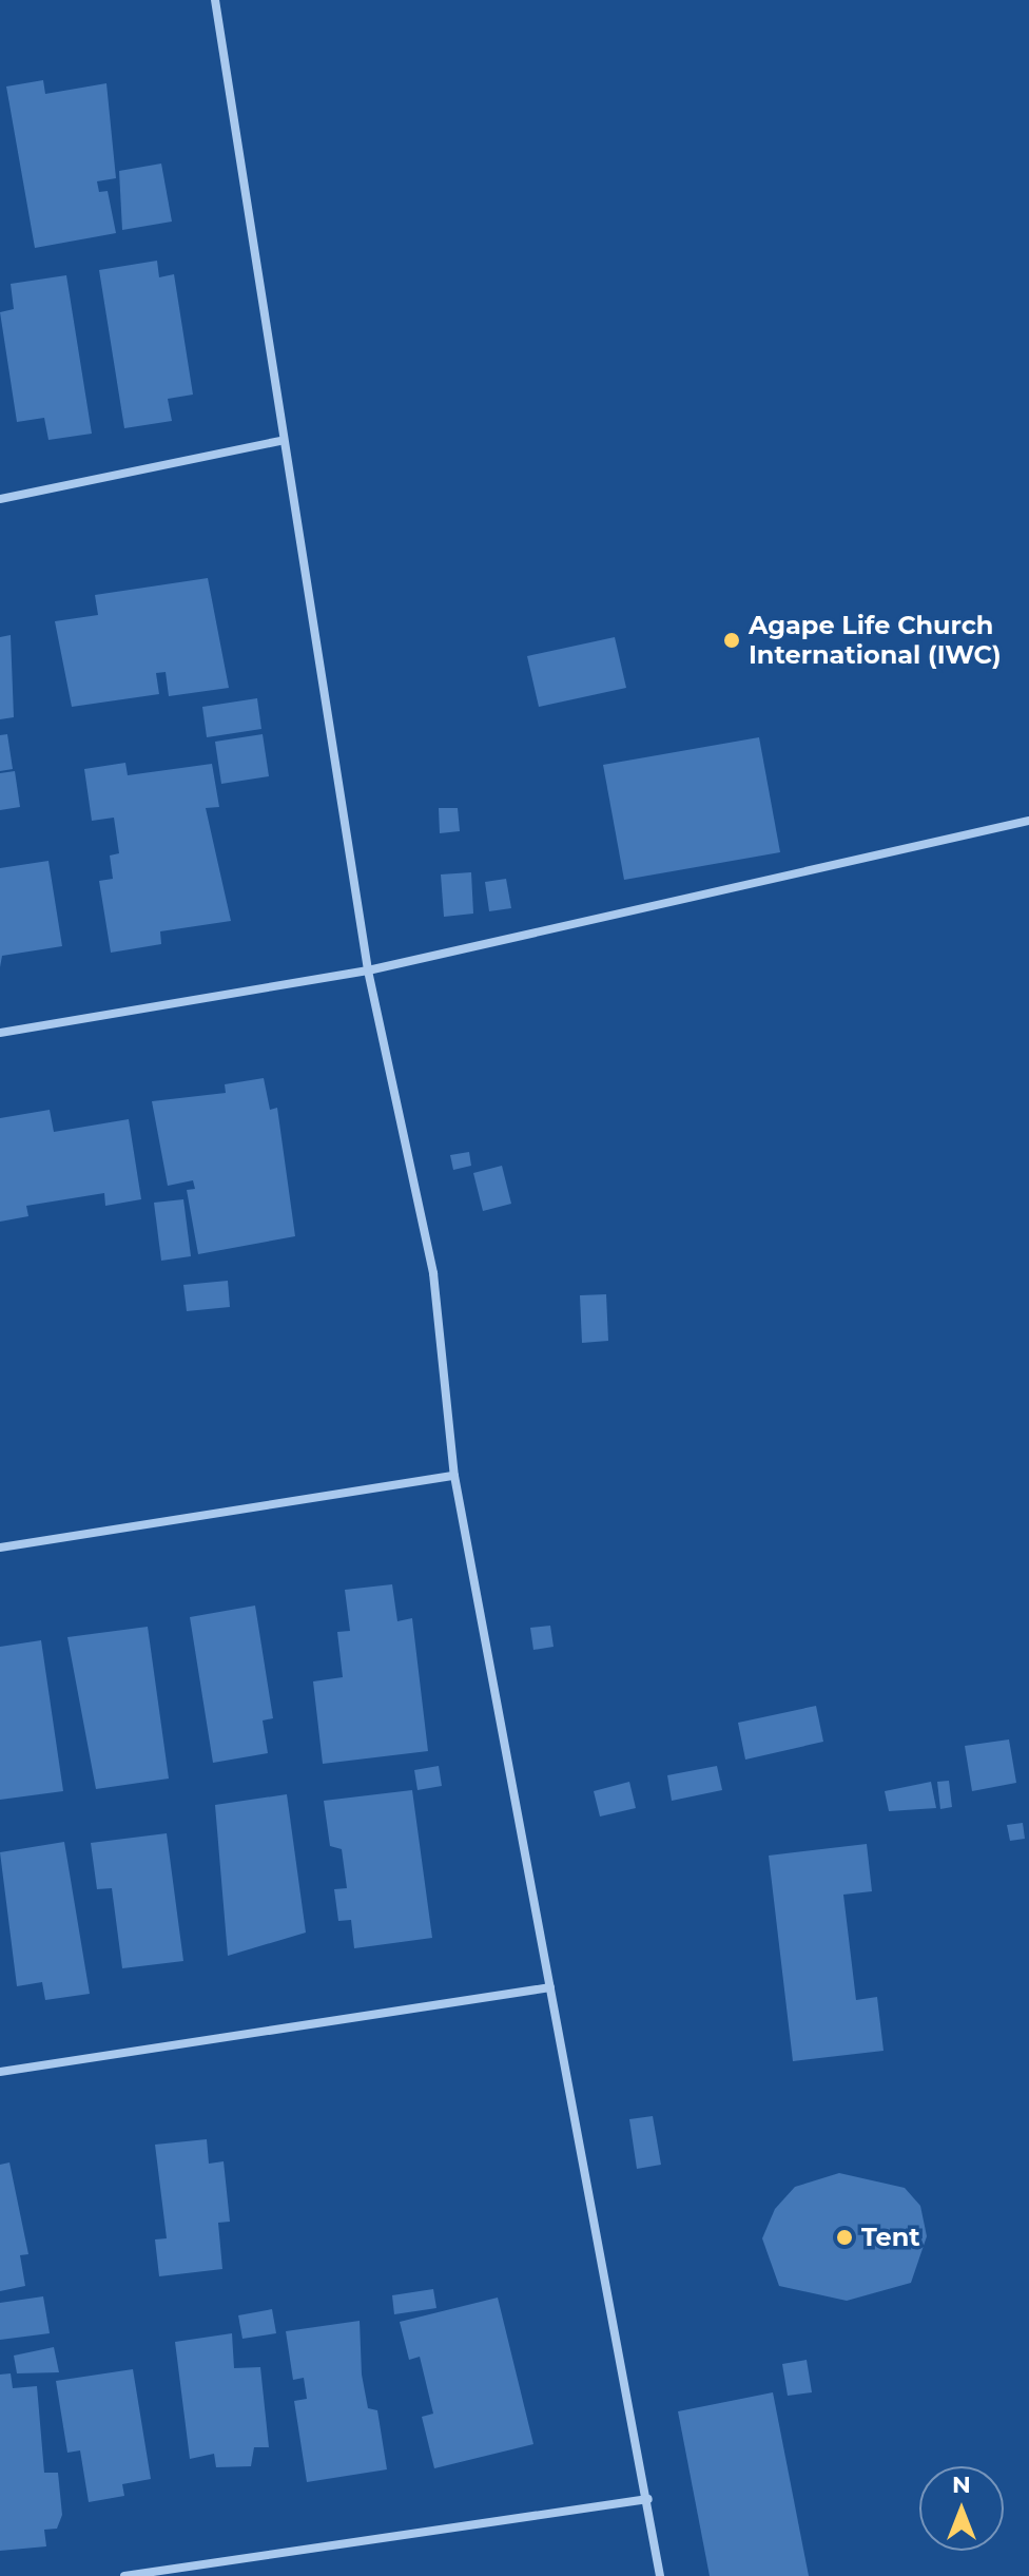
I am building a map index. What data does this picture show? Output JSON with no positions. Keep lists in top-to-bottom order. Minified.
{"places":["Agape Life Church International (IWC)","Tent"],"north":"top"}
